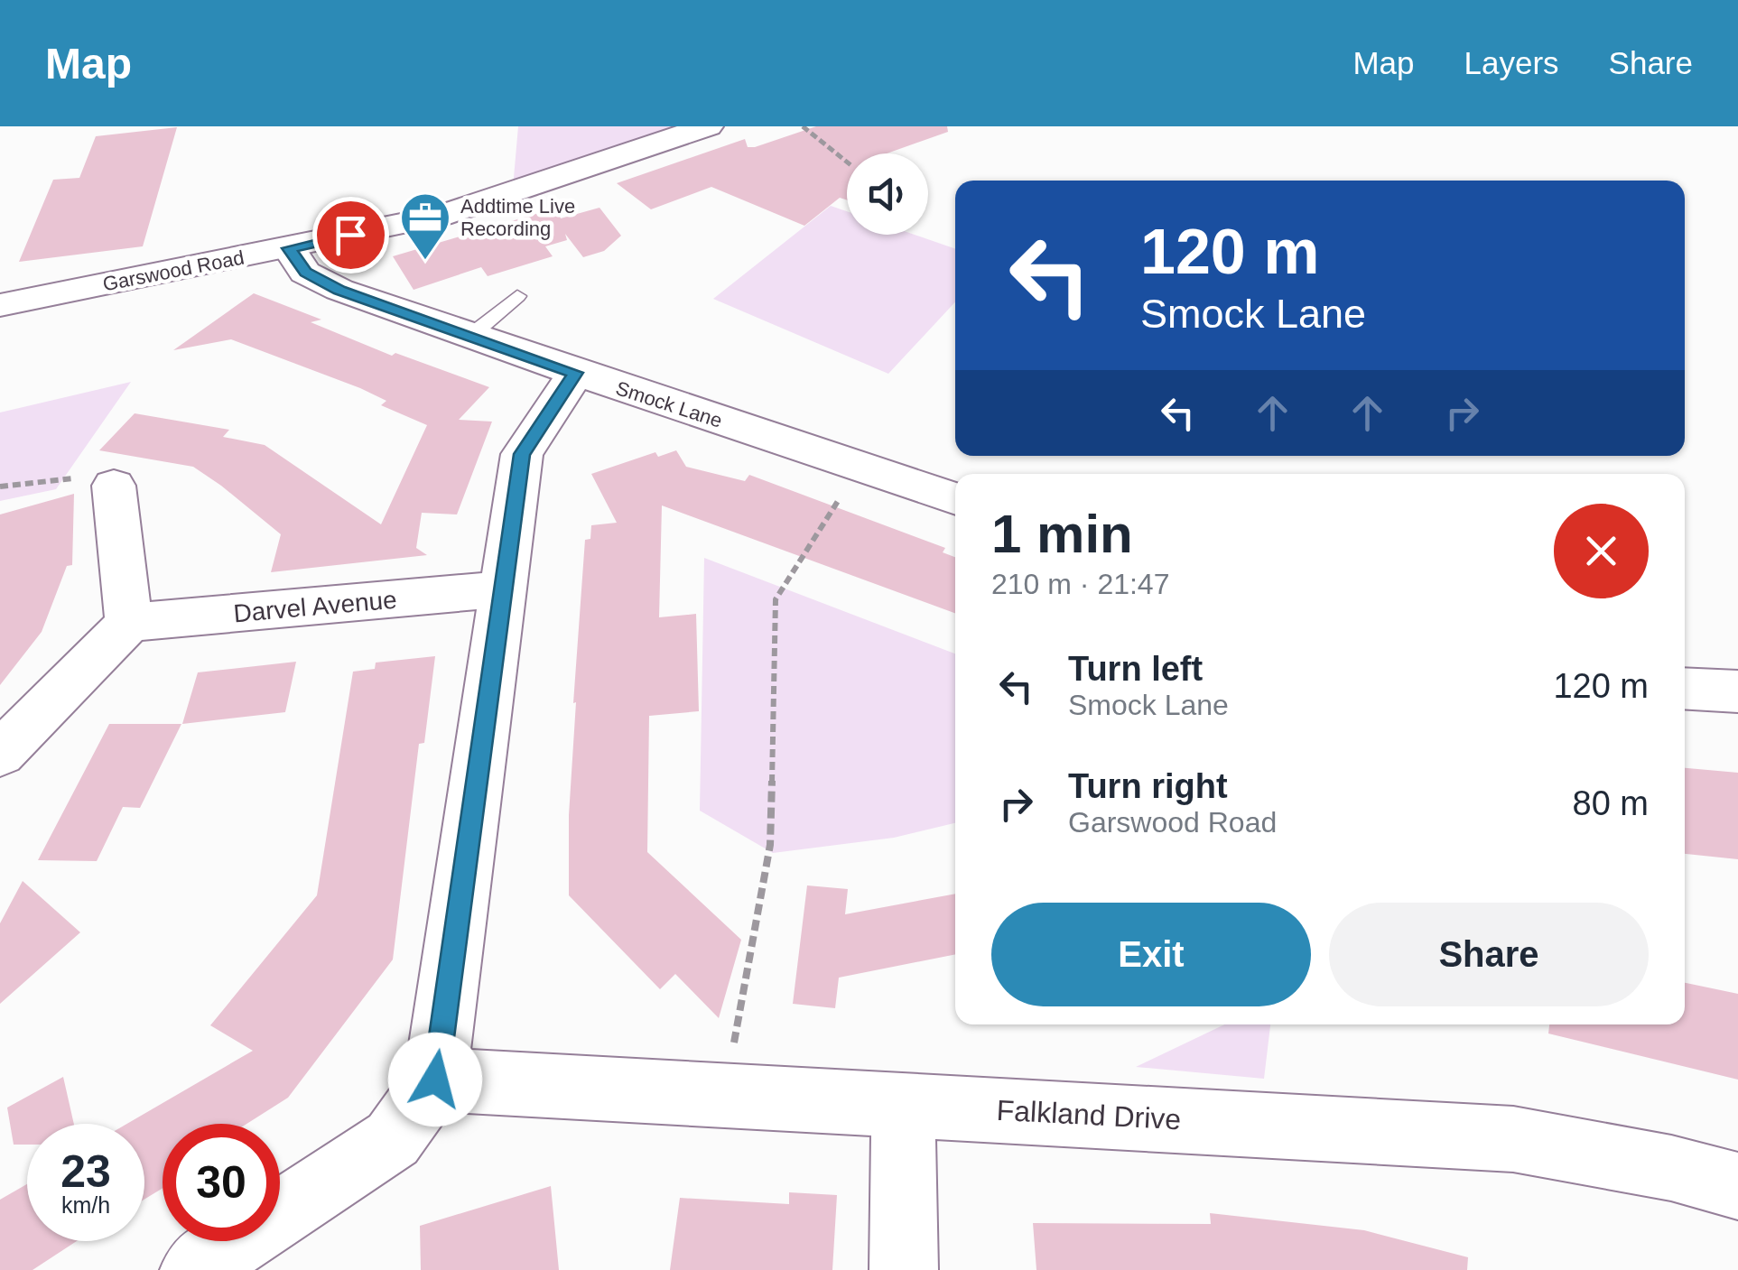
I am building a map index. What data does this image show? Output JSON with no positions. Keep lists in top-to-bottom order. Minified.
{"streets":{"street":["Garswood Road","Smock Lane","Darvel Avenue","Falkland Drive"]},"crossings":[["Garswood Road","Smock Lane"]],"places":{"office":["Addtime Live Recording"]},"page":{"header":"Map","nav":["Map","Layers","Share"],"turn":["120 m","Smock Lane"],"heading":["1 min","210 m · 21:47"],"list":[{"name":"Turn left","note":"Smock Lane","value":"120 m"},{"name":"Turn right","note":"Garswood Road","value":"80 m"}],"buttons":["Exit","Share"],"speed":"23 km/h","limit":"30"}}
